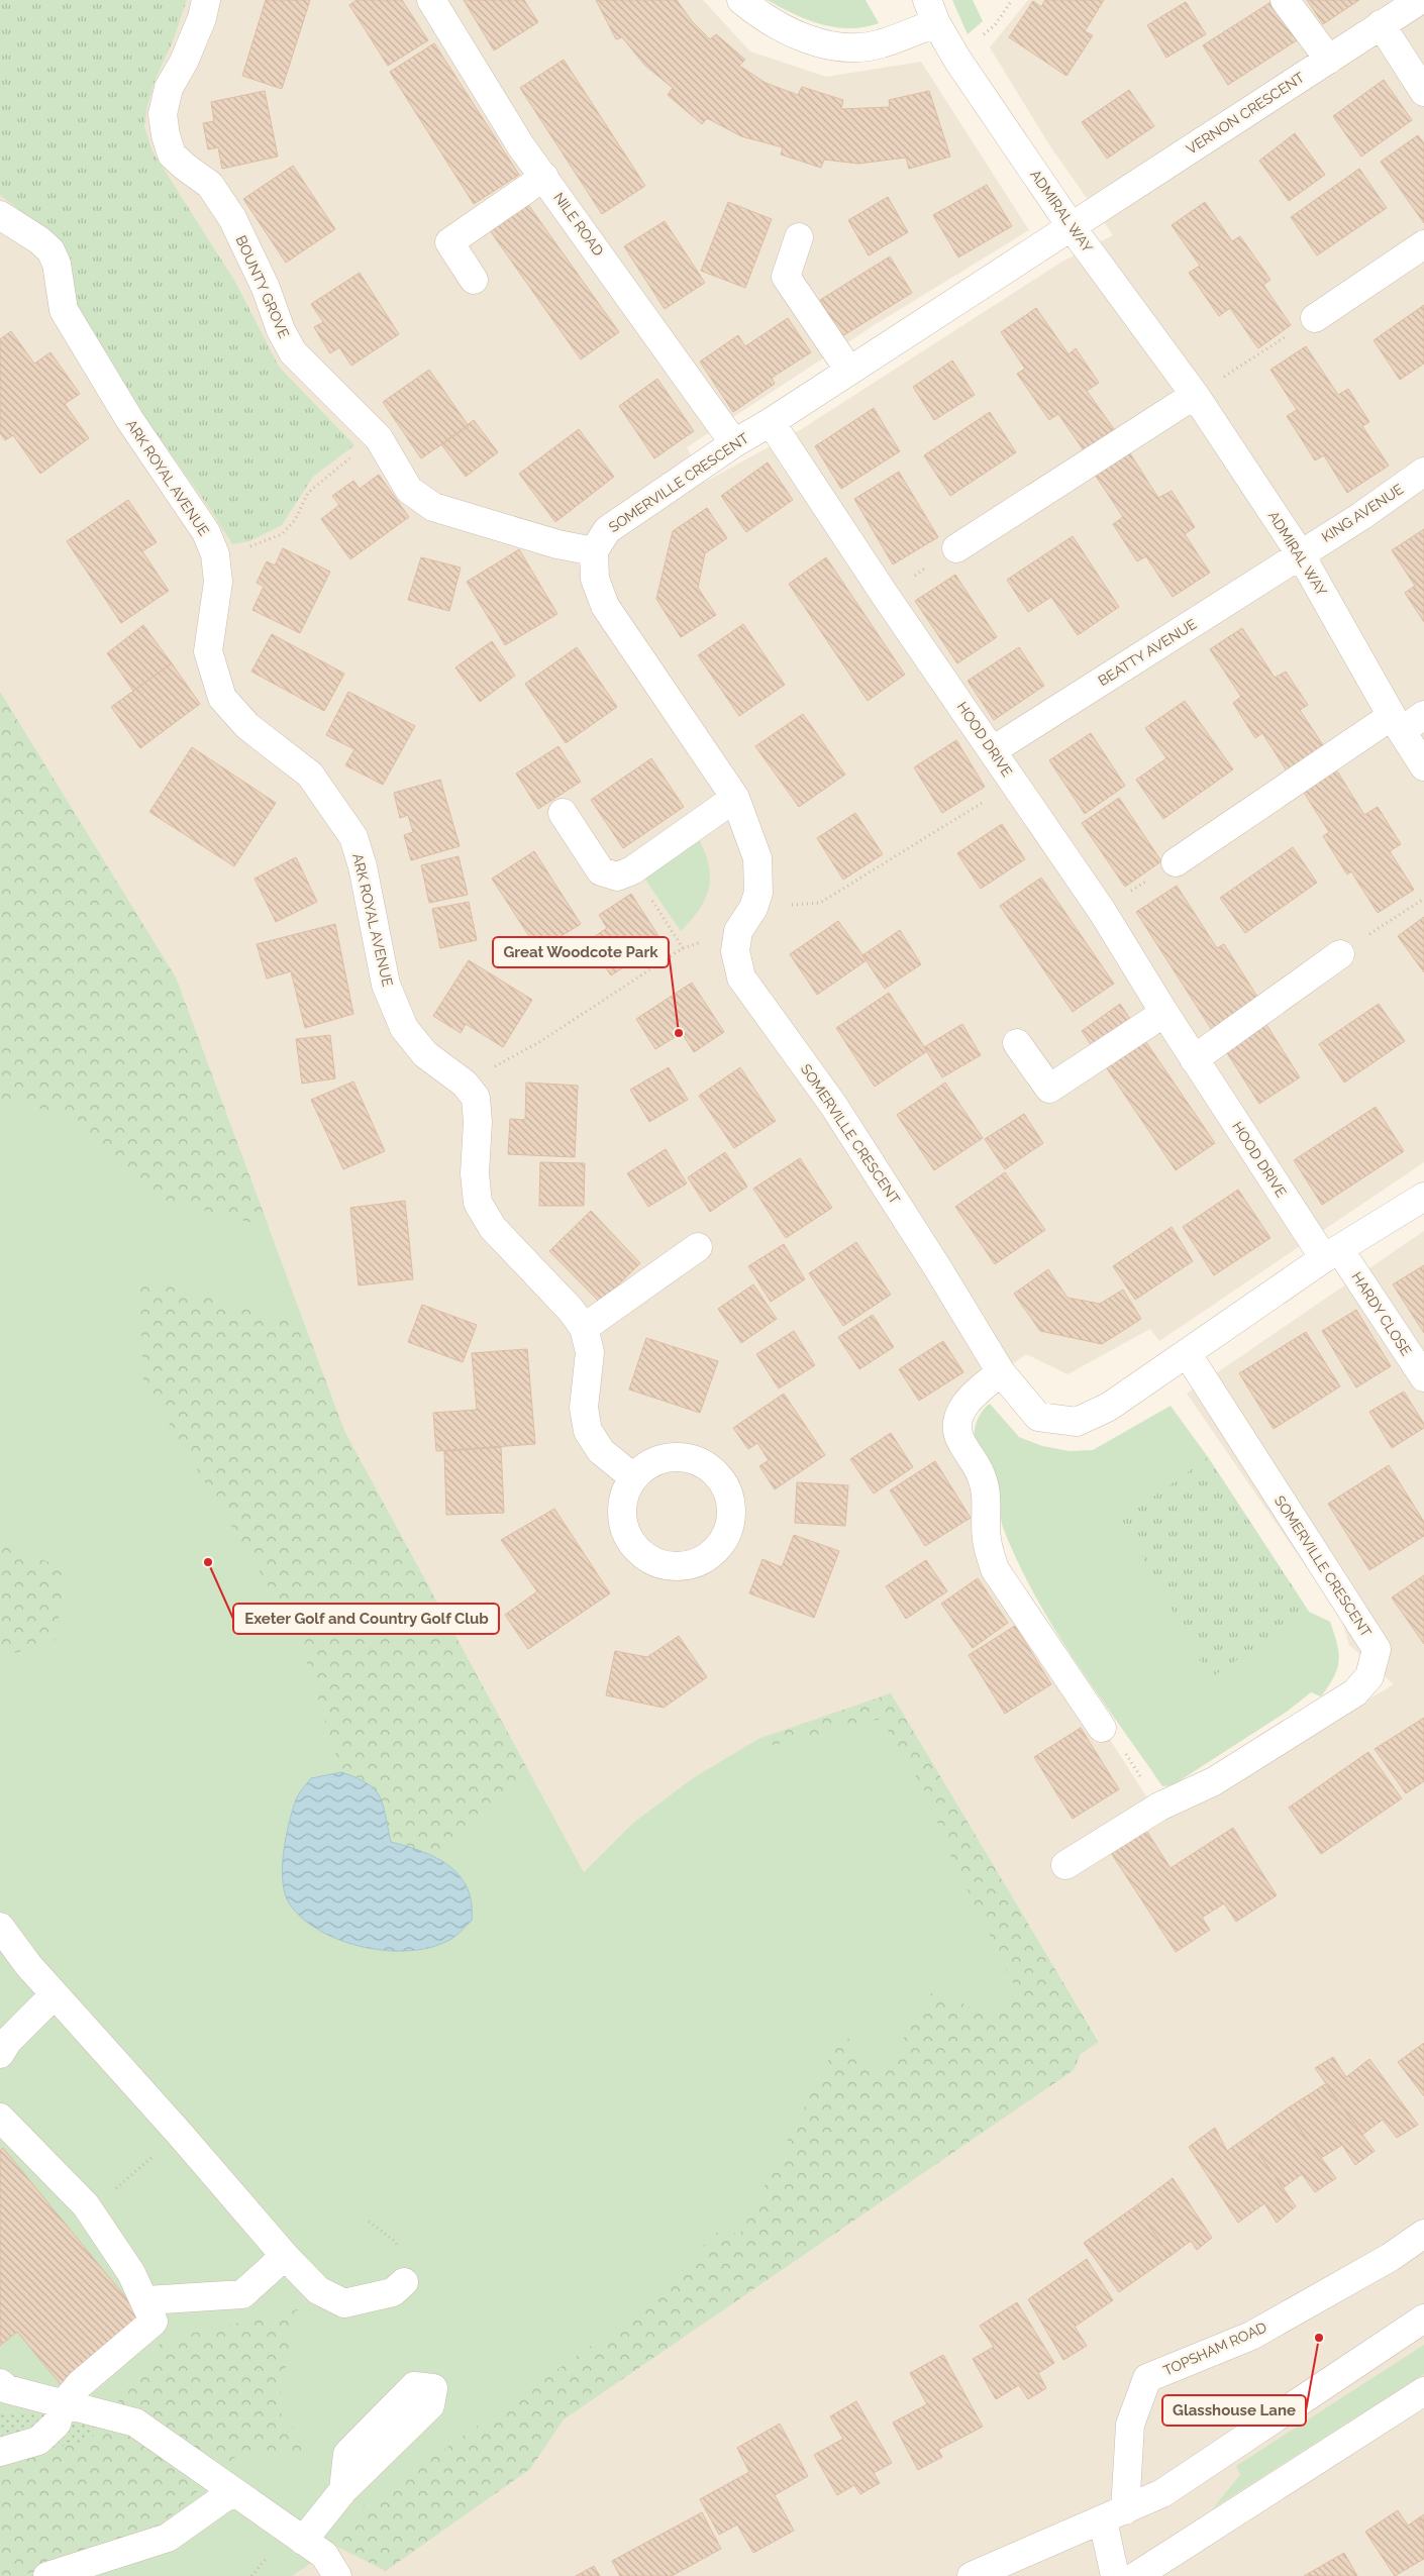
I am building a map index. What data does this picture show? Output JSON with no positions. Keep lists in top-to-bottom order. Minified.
{"streets":{"street":["VERNON CRESCENT","ADMIRAL WAY","NILE ROAD","BOUNTY GROVE","ARK ROYAL AVENUE","SOMERVILLE CRESCENT","KING AVENUE","BEATTY AVENUE","HOOD DRIVE","HARDY CLOSE","TOPSHAM ROAD"]},"crossings":[["VERNON CRESCENT","ADMIRAL WAY"],["VERNON CRESCENT","SOMERVILLE CRESCENT"],["ADMIRAL WAY","SOMERVILLE CRESCENT"],["ADMIRAL WAY","KING AVENUE"],["ADMIRAL WAY","BEATTY AVENUE"],["NILE ROAD","SOMERVILLE CRESCENT"],["BOUNTY GROVE","SOMERVILLE CRESCENT"],["SOMERVILLE CRESCENT","HOOD DRIVE"],["SOMERVILLE CRESCENT","HARDY CLOSE"],["KING AVENUE","BEATTY AVENUE"],["BEATTY AVENUE","HOOD DRIVE"],["HOOD DRIVE","HARDY CLOSE"]],"places":["Great Woodcote Park","Exeter Golf and Country Golf Club","Glasshouse Lane"]}
